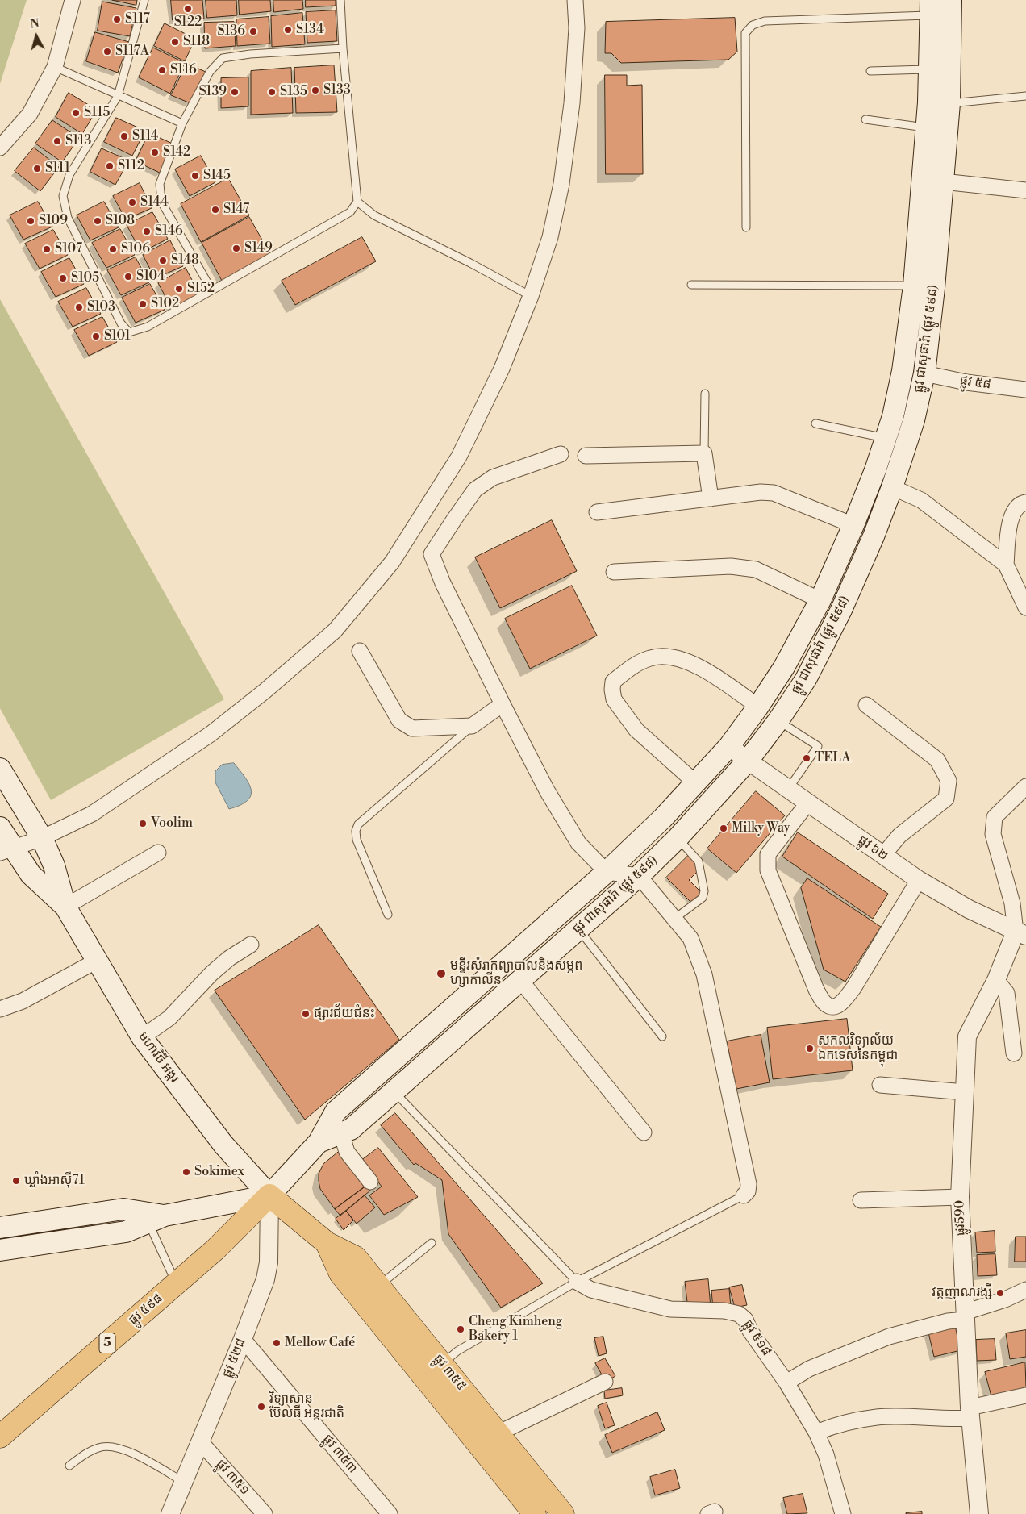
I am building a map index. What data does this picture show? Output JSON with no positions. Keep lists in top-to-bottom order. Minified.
{"streets":{"main road":["ផ្លូវ ជាសុផារ៉ា (ផ្លូវ ៥៩៨)","មហាវិថី អង្គរ","ផ្លូវ ៥៩៨","5","ផ្លូវ ៣៥៥"],"street":["ផ្លូវ ៥៨","ផ្លូវ ៦២","ផ្លូវ590","ផ្លូវ ៥១៨","ផ្លូវ ៥២៨","ផ្លូវ ៣៥៣","ផ្លូវ ៣៥១"]},"crossings":[["ផ្លូវ ជាសុផារ៉ា (ផ្លូវ ៥៩៨)","ផ្លូវ ៥៨"],["ផ្លូវ ជាសុផារ៉ា (ផ្លូវ ៥៩៨)","ផ្លូវ ៦២"],["ផ្លូវ ជាសុផារ៉ា (ផ្លូវ ៥៩៨)","មហាវិថី អង្គរ"],["ផ្លូវ ជាសុផារ៉ា (ផ្លូវ ៥៩៨)","ផ្លូវ ៥៩៨"],["ផ្លូវ ជាសុផារ៉ា (ផ្លូវ ៥៩៨)","ផ្លូវ ៥២៨"],["ផ្លូវ ជាសុផារ៉ា (ផ្លូវ ៥៩៨)","ផ្លូវ ៣៥៥"],["ផ្លូវ ៦២","ផ្លូវ590"],["មហាវិថី អង្គរ","ផ្លូវ ៥៩៨"],["មហាវិថី អង្គរ","ផ្លូវ ៥២៨"],["មហាវិថី អង្គរ","ផ្លូវ ៣៥៥"],["ផ្លូវ ៥៩៨","ផ្លូវ ៥២៨"],["ផ្លូវ ៥៩៨","ផ្លូវ ៣៥៥"],["ផ្លូវ ៥២៨","ផ្លូវ ៣៥៥"],["ផ្លូវ ៥២៨","ផ្លូវ ៣៥៣"],["ផ្លូវ ៥២៨","ផ្លូវ ៣៥១"]],"places":["S122","S117","S134","S136","S118","S117A","S116","S133","S139","S135","S115","S114","S113","S142","S112","S111","S145","S144","S147","S109","S108","S146","S149","S107","S106","S148","S104","S105","S152","S102","S103","S101","TELA","Voolim","Milky Way","មន្ទីរសំរាកព្យាបាលនិងសម្ភព ហ្សាកាលីន","ផ្សារជ័យជំនះ","សកលវិទ្យាល័យ ឯកទេសនៃកម្ពុជា","Sokimex","ឃ្លាំងអាសុី71","វត្តញាណរង្សី","Cheng Kimheng Bakery 1","Mellow Café","វិទ្យាស្ថាន ប៊ែលធី អន្ដរជាតិ"],"north":"top"}
